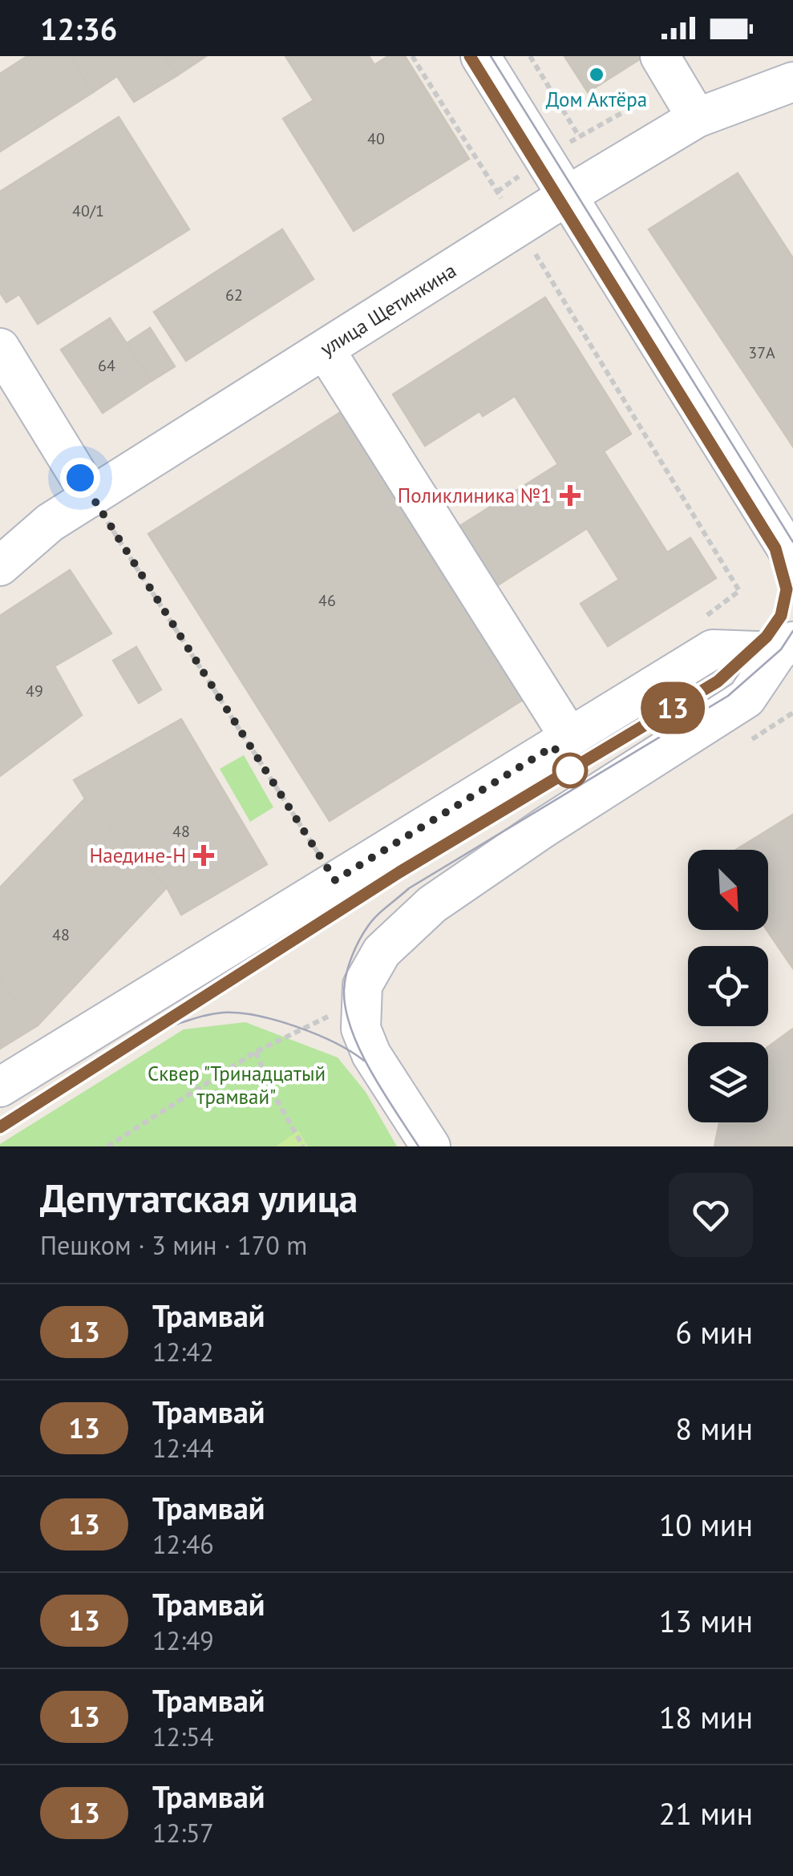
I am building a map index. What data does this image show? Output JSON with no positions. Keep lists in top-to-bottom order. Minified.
{"streets":{"street":["улица Щетинкина"]},"parks":["Сквер \"Тринадцатый трамвай\""],"places":{"other":["Дом Актёра"],"health":["Поликлиника №1","Наедине-Н"]},"lines":["tram line 13"],"house_numbers":["40","40/1","62","37А","64","46","49","48","48"],"north":"bottom right","page":{"status":"12:36","on_map":"13","heading":["Депутатская улица","Пешком · 3 мин · 170 m"],"list":[{"mark":"13","name":"Трамвай","note":"12:42","value":"6 мин"},{"mark":"13","name":"Трамвай","note":"12:44","value":"8 мин"},{"mark":"13","name":"Трамвай","note":"12:46","value":"10 мин"},{"mark":"13","name":"Трамвай","note":"12:49","value":"13 мин"},{"mark":"13","name":"Трамвай","note":"12:54","value":"18 мин"},{"mark":"13","name":"Трамвай","note":"12:57","value":"21 мин"}]}}
